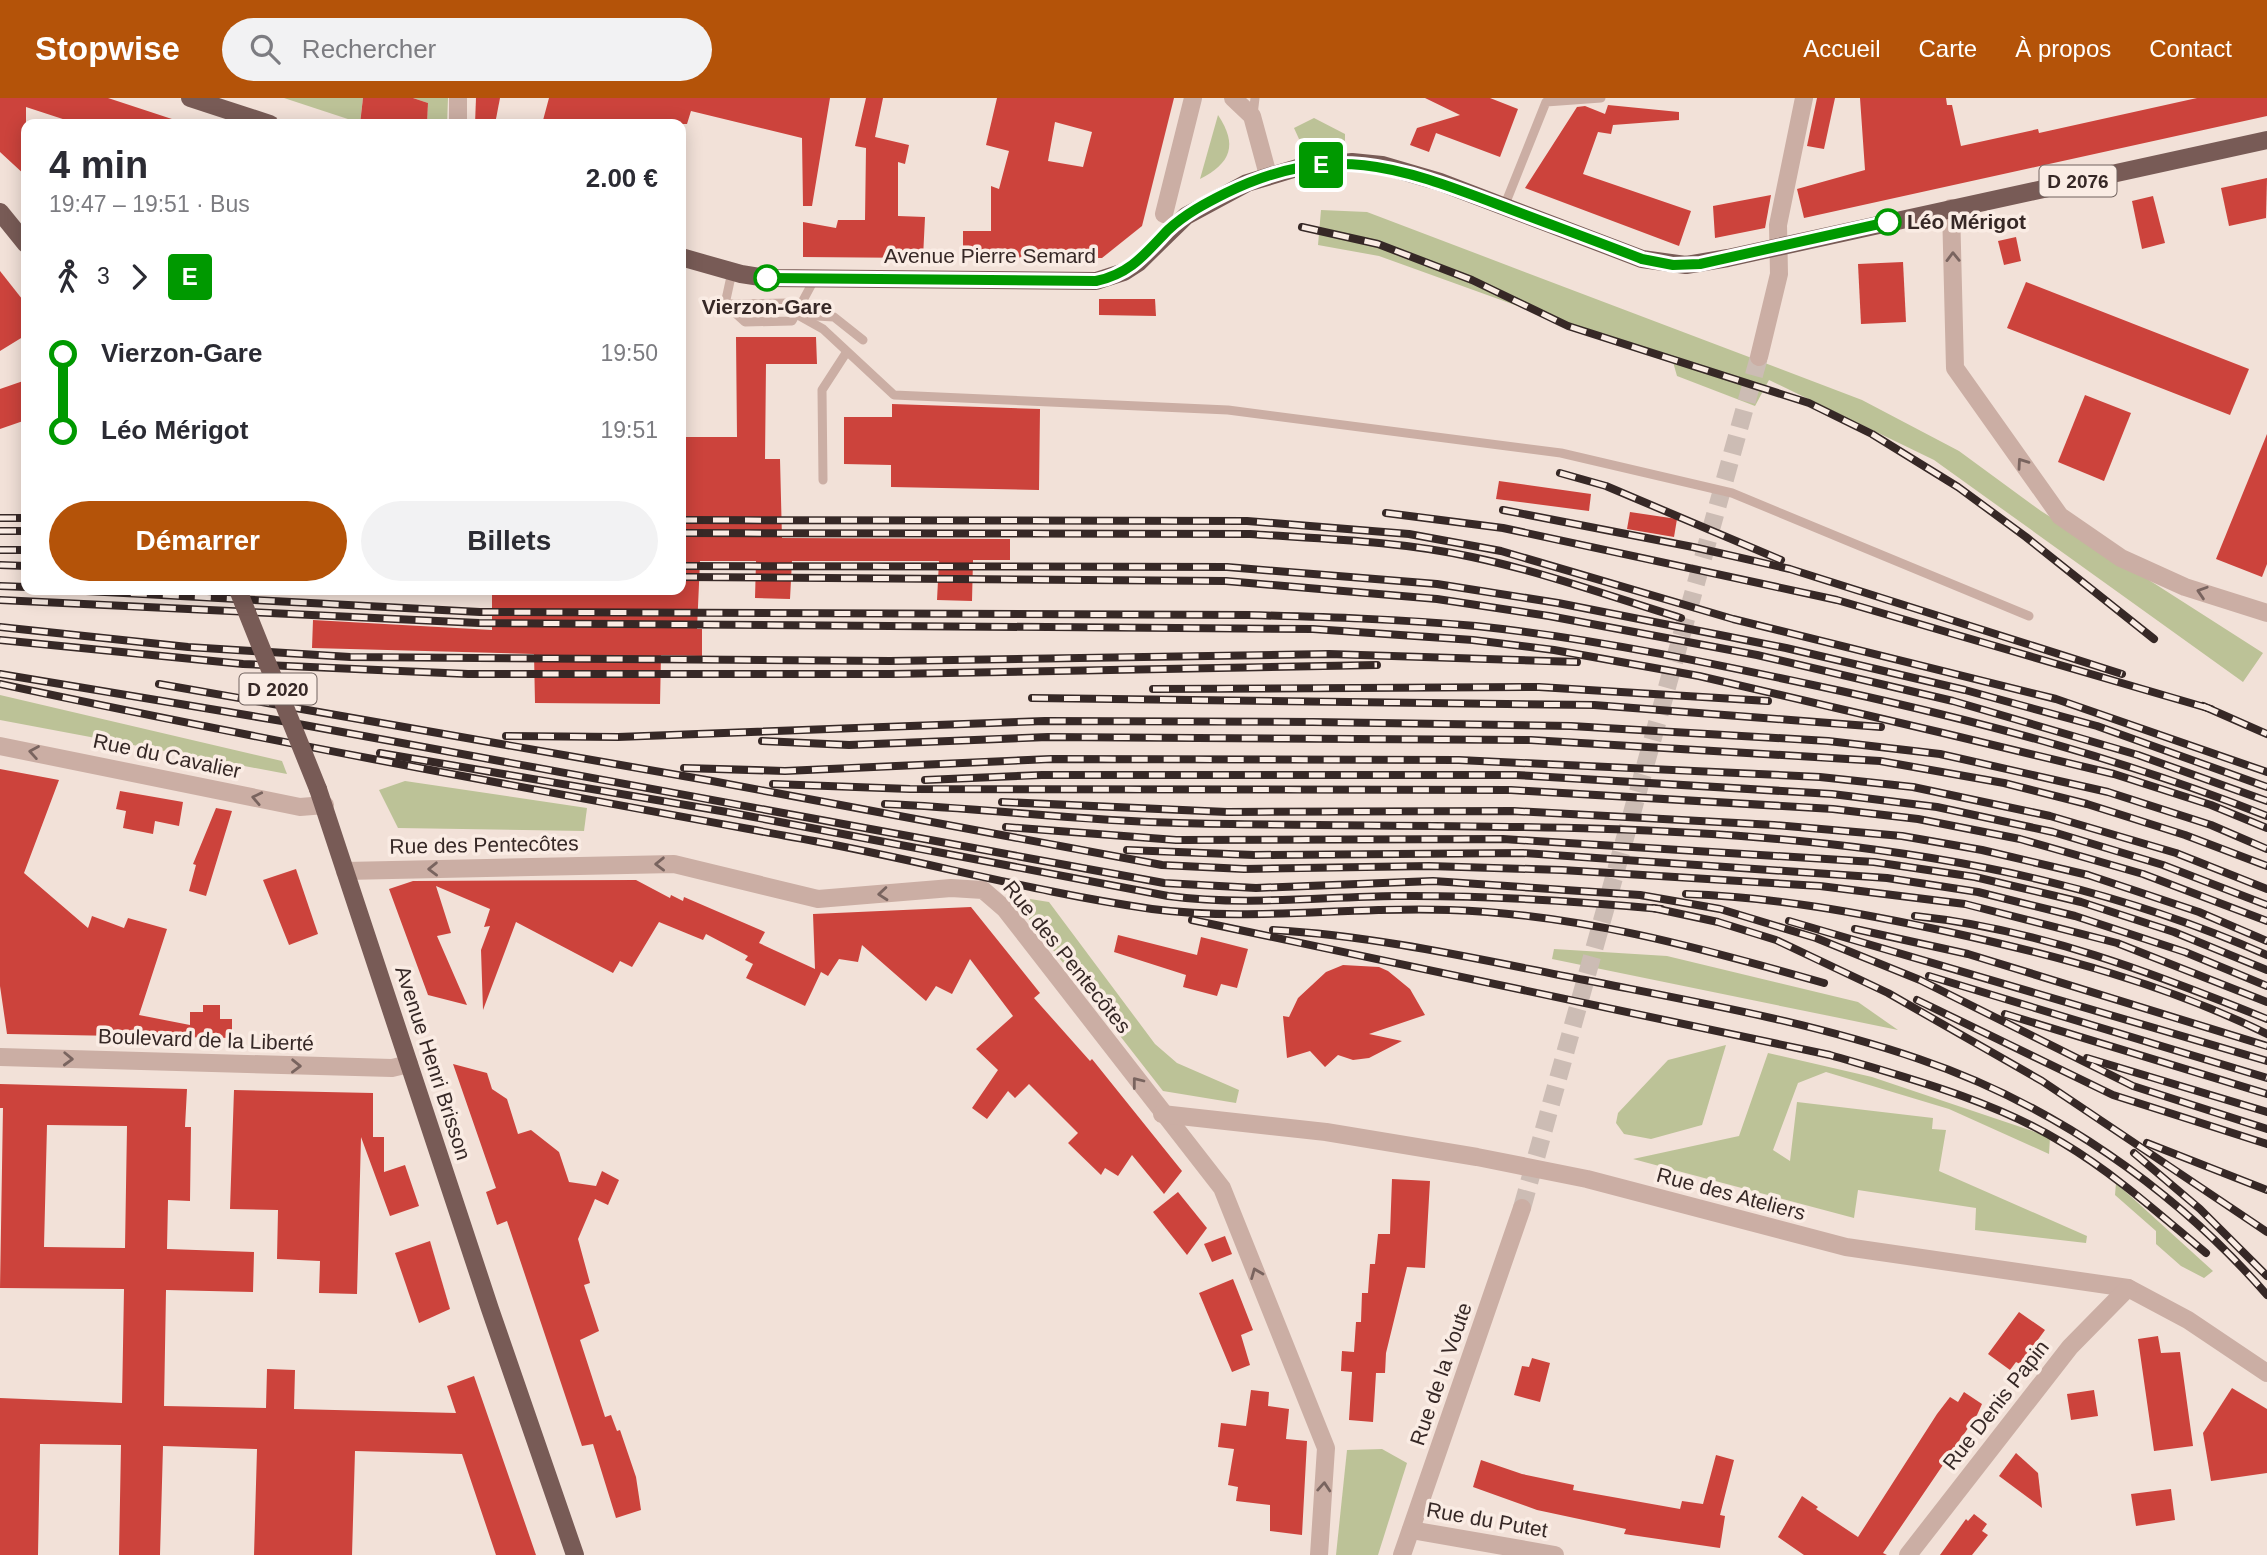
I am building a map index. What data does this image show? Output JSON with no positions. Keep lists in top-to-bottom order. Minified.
{"streets":{"main road":["D 2076","Avenue Pierre Semard","D 2020","Avenue Henri Brisson"],"street":["Rue du Cavalier","Rue des Pentecôtes","Boulevard de la Liberté","Rue des Ateliers","Rue de la Voute","Rue Denis Papin","Rue du Putet"]},"crossings":[["D 2076","Avenue Pierre Semard"],["Rue du Cavalier","Avenue Henri Brisson"],["Rue des Pentecôtes","Avenue Henri Brisson"],["Rue des Pentecôtes","Rue des Ateliers"],["Boulevard de la Liberté","Avenue Henri Brisson"],["Rue des Ateliers","Rue Denis Papin"],["Rue de la Voute","Rue du Putet"]],"one_way":["Rue du Cavalier","Rue des Pentecôtes","Boulevard de la Liberté"],"places":["Léo Mérigot","Vierzon-Gare"],"lines":["bus line E"],"page":{"header":"Stopwise","search":"Rechercher","nav":["Accueil","Carte","À propos","Contact"],"on_map":"E","heading":["4 min","19:47 – 19:51 · Bus","2.00 €"],"legs":["3","E"],"list":[{"name":"Vierzon-Gare","value":"19:50"},{"name":"Léo Mérigot","value":"19:51"}],"buttons":["Démarrer","Billets"]}}
